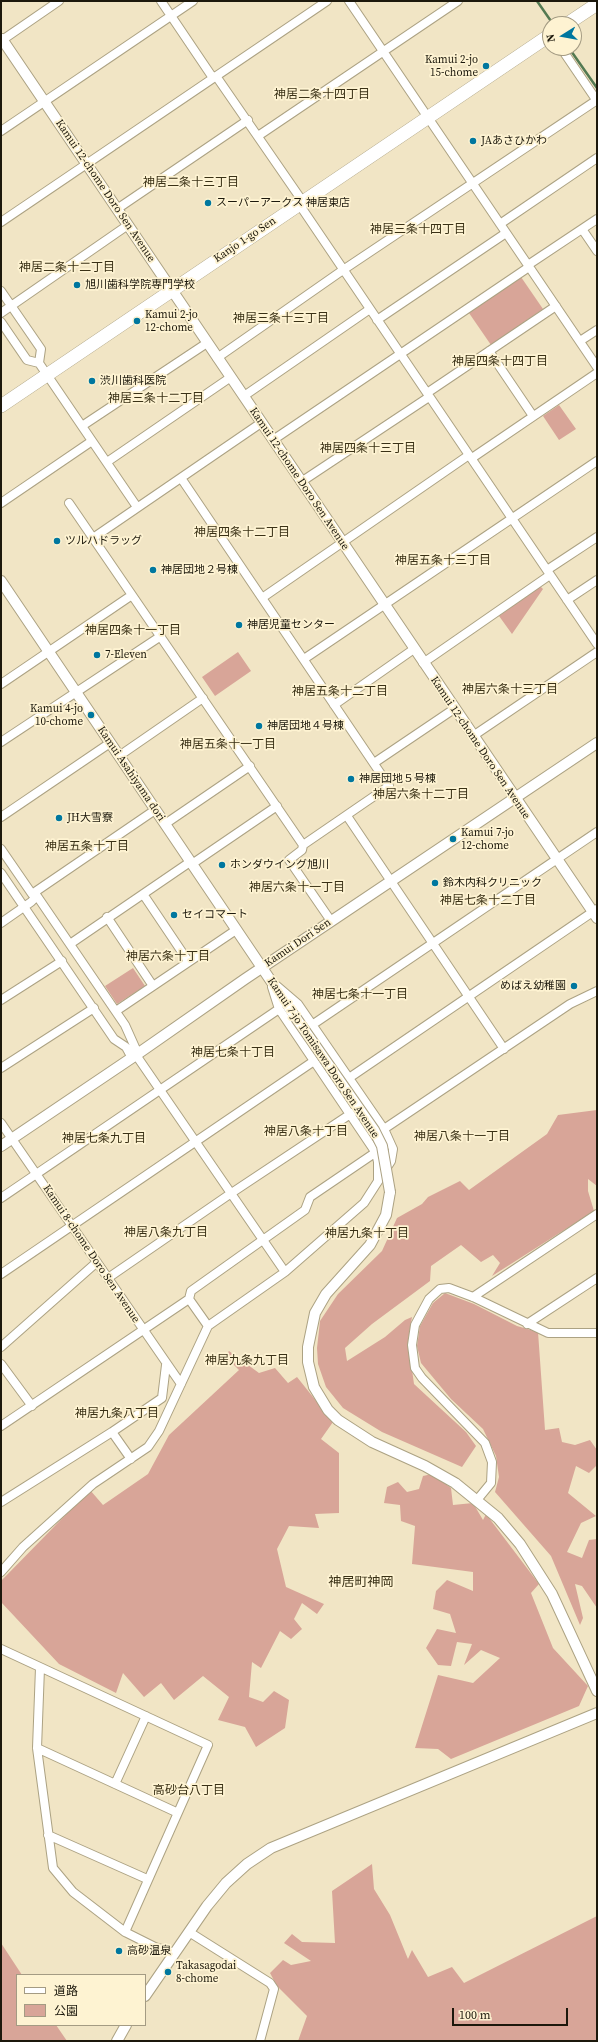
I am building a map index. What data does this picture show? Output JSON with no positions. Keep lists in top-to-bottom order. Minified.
{"streets":{"main road":["Kanjo 1-go Sen"],"street":["Kamui 12-chome Doro Sen Avenue","Kamui Asahiyama dori","Kamui Dori Sen","Kamui 7-jo Tomisawa Doro Sen Avenue","Kamui 8-chome Doro Sen Avenue"]},"crossings":[["Kamui 12-chome Doro Sen Avenue","Kanjo 1-go Sen"],["Kamui 12-chome Doro Sen Avenue","Kamui Dori Sen"],["Kamui Asahiyama dori","Kamui Dori Sen"],["Kamui Asahiyama dori","Kamui 7-jo Tomisawa Doro Sen Avenue"],["Kamui Dori Sen","Kamui 7-jo Tomisawa Doro Sen Avenue"],["Kamui Dori Sen","Kamui 8-chome Doro Sen Avenue"]],"districts":["神居二条十四丁目","神居二条十三丁目","神居三条十四丁目","神居二条十二丁目","神居三条十三丁目","神居四条十四丁目","神居三条十二丁目","神居四条十三丁目","神居四条十二丁目","神居五条十三丁目","神居四条十一丁目","神居六条十三丁目","神居五条十二丁目","神居五条十一丁目","神居六条十二丁目","神居五条十丁目","神居六条十一丁目","神居七条十二丁目","神居六条十丁目","神居七条十一丁目","神居七条十丁目","神居八条十丁目","神居八条十一丁目","神居七条九丁目","神居八条九丁目","神居九条十丁目","神居九条九丁目","神居九条八丁目","神居町神岡","高砂台八丁目"],"places":["Kamui 2-jo 15-chome","JAあさひかわ","スーパーアークス 神居東店","旭川歯科学院専門学校","Kamui 2-jo 12-chome","渋川歯科医院","ツルハドラッグ","神居団地２号棟","神居児童センター","7-Eleven","Kamui 4-jo 10-chome","神居団地４号棟","神居団地５号棟","JH大雪寮","Kamui 7-jo 12-chome","ホンダウイング旭川","鈴木内科クリニック","セイコマート","めばえ幼稚園","高砂温泉","Takasagodai 8-chome"],"legend":["道路","公園"],"scale_bar":"100 m","north":"left"}
